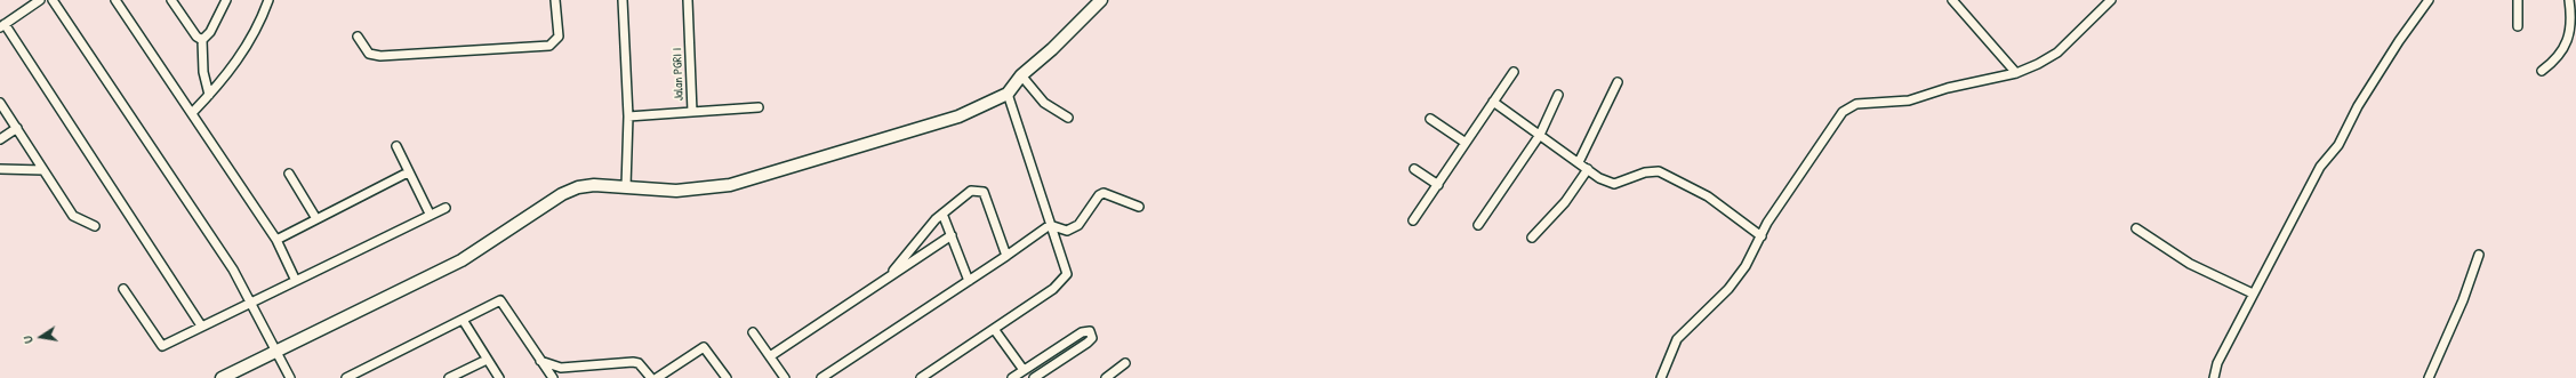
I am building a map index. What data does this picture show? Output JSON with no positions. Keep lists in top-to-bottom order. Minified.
{"streets":{"street":["Jalan PGRI I"]},"north":"left"}
